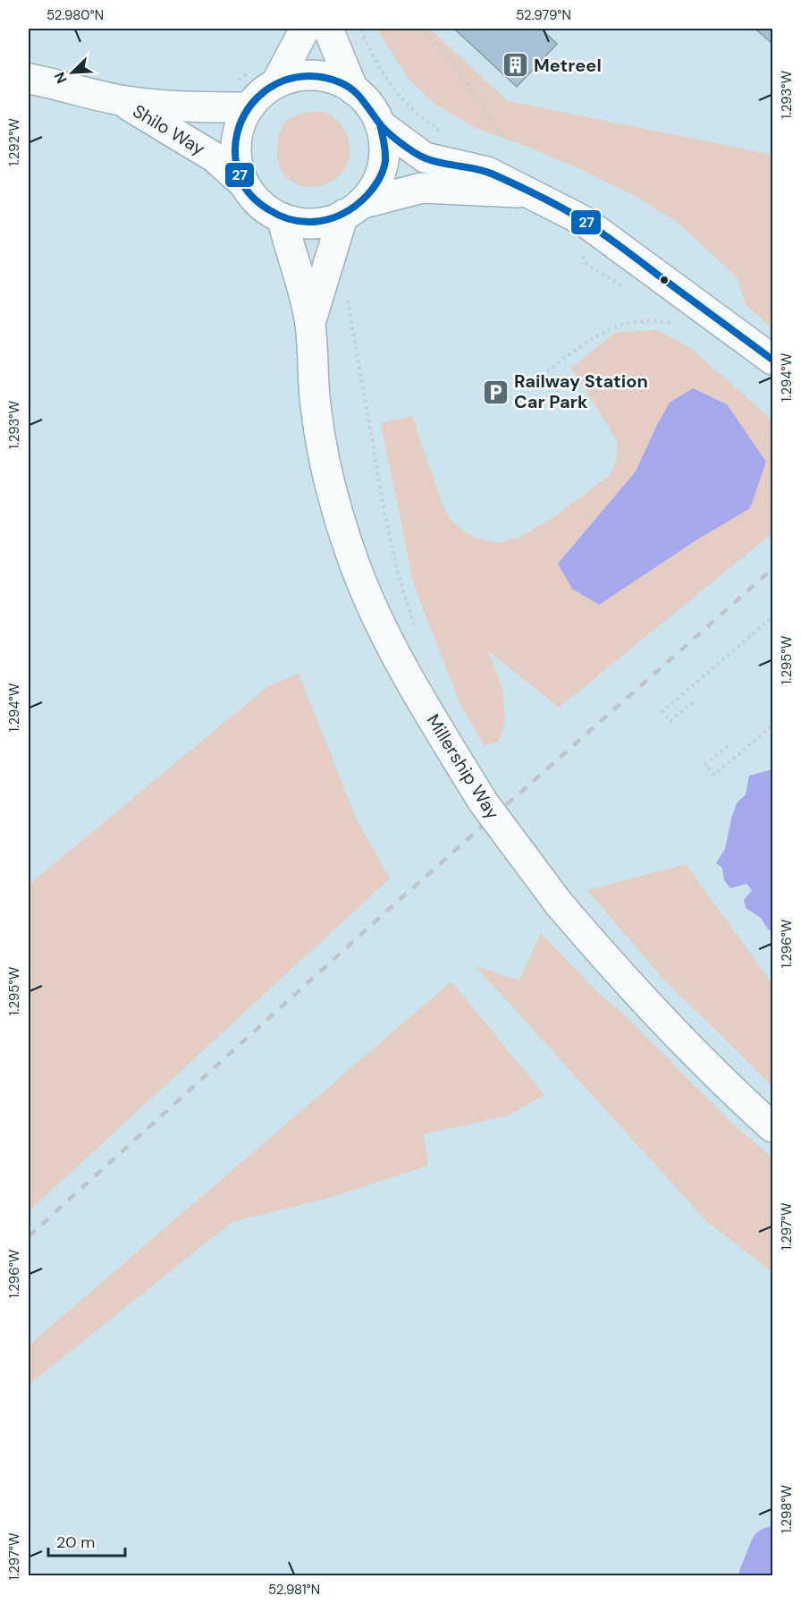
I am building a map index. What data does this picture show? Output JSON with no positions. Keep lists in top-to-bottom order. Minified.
{"streets":{"main road":["Shilo Way","Millership Way"]},"crossings":[["Shilo Way","Millership Way"]],"places":{"building":["Metreel"],"parking":["Railway Station Car Park"]},"lines":["transit line 27"],"scale_bar":"20 m","north":"bottom left","coordinates":["52.980°N","52.979°N","1.293°W","1.292°W","1.294°W","1.295°W","1.296°W","1.297°W","1.298°W","52.981°N"]}
